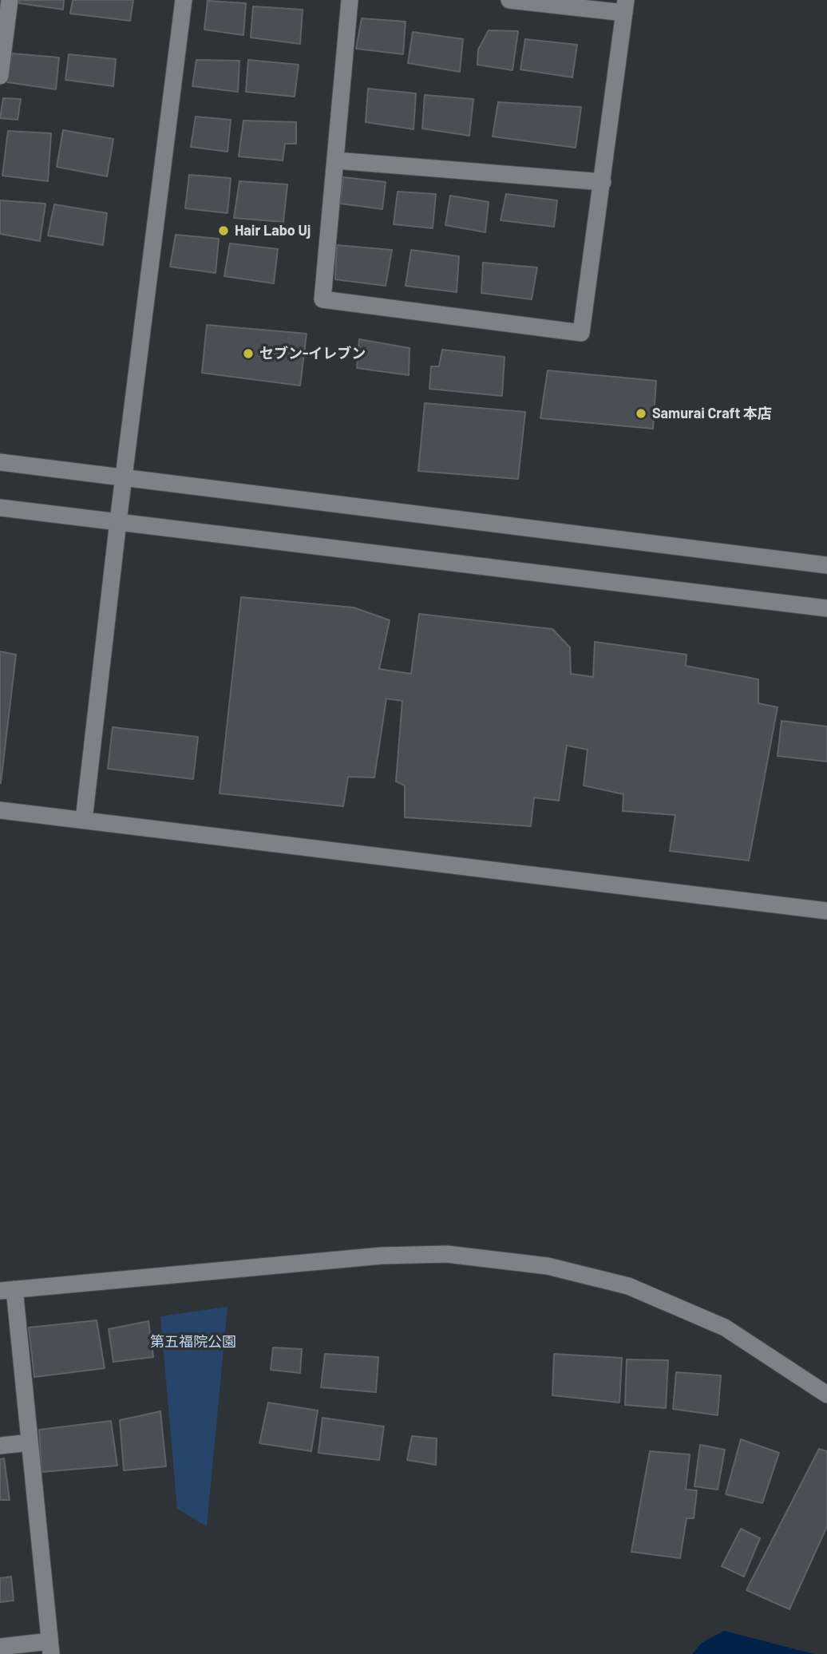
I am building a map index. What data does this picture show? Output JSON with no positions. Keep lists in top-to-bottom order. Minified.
{"parks":["第五福院公園"],"places":["Hair Labo Uj","セブン-イレブン","Samurai Craft 本店"]}
